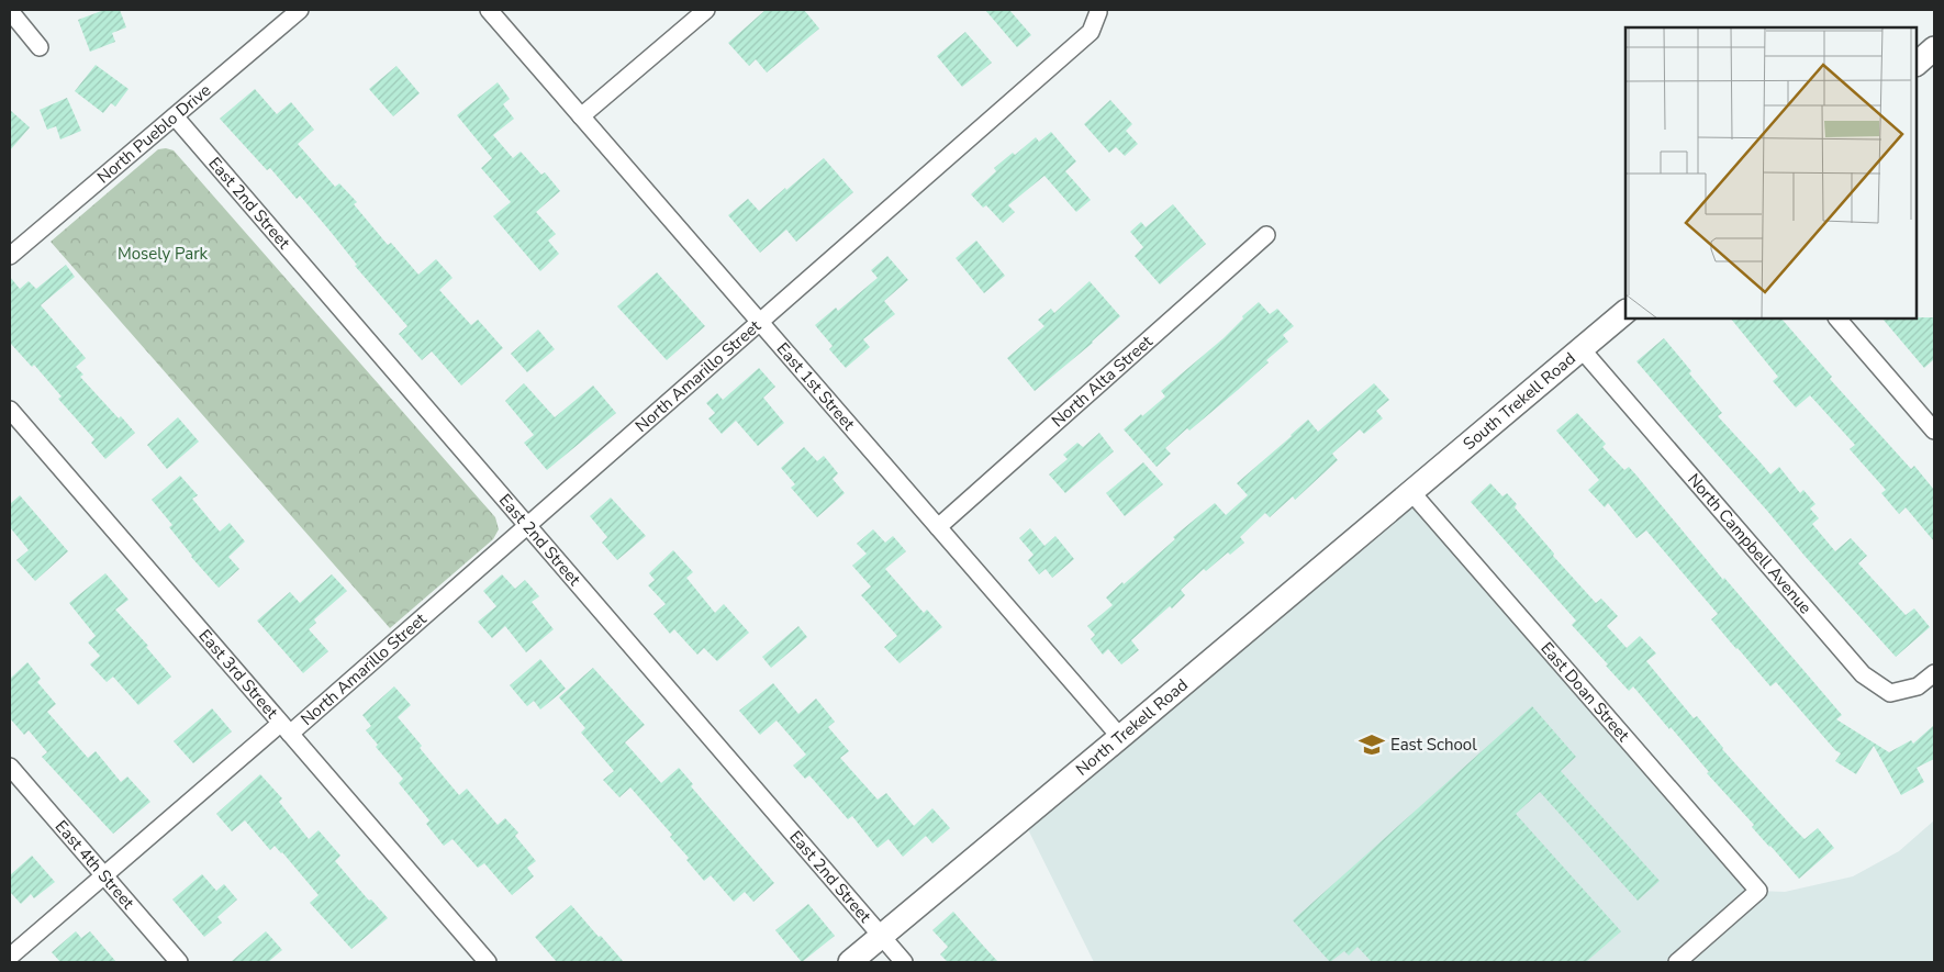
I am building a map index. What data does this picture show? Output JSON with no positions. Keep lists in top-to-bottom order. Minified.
{"streets":{"main road":["South Trekell Road","North Trekell Road"],"street":["North Pueblo Drive","East 2nd Street","North Amarillo Street","North Alta Street","East 1st Street","North Campbell Avenue","East 3rd Street","East Doan Street","East 4th Street"]},"crossings":[["North Pueblo Drive","East 2nd Street"],["East 2nd Street","North Amarillo Street"],["East 2nd Street","North Trekell Road"],["North Amarillo Street","East 1st Street"],["North Amarillo Street","East 3rd Street"],["North Amarillo Street","East 4th Street"],["North Alta Street","East 1st Street"],["East 1st Street","North Trekell Road"],["South Trekell Road","North Campbell Avenue"],["South Trekell Road","East Doan Street"],["South Trekell Road","North Trekell Road"],["East Doan Street","North Trekell Road"]],"parks":["Mosely Park"],"places":{"school or university":["East School"]}}
